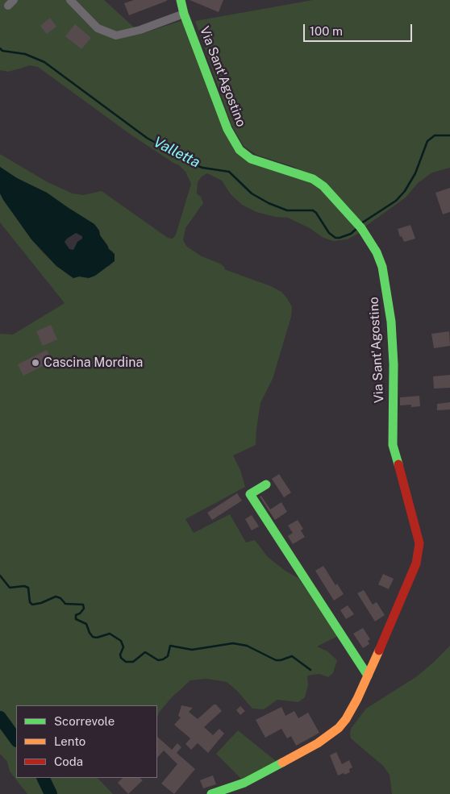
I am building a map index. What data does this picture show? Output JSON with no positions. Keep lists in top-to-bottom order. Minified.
{"streets":{"street":["Via Sant'Agostino"]},"water":["Valletta"],"places":["Cascina Mordina"],"legend":["Scorrevole","Lento","Coda"],"scale_bar":"100 m"}
